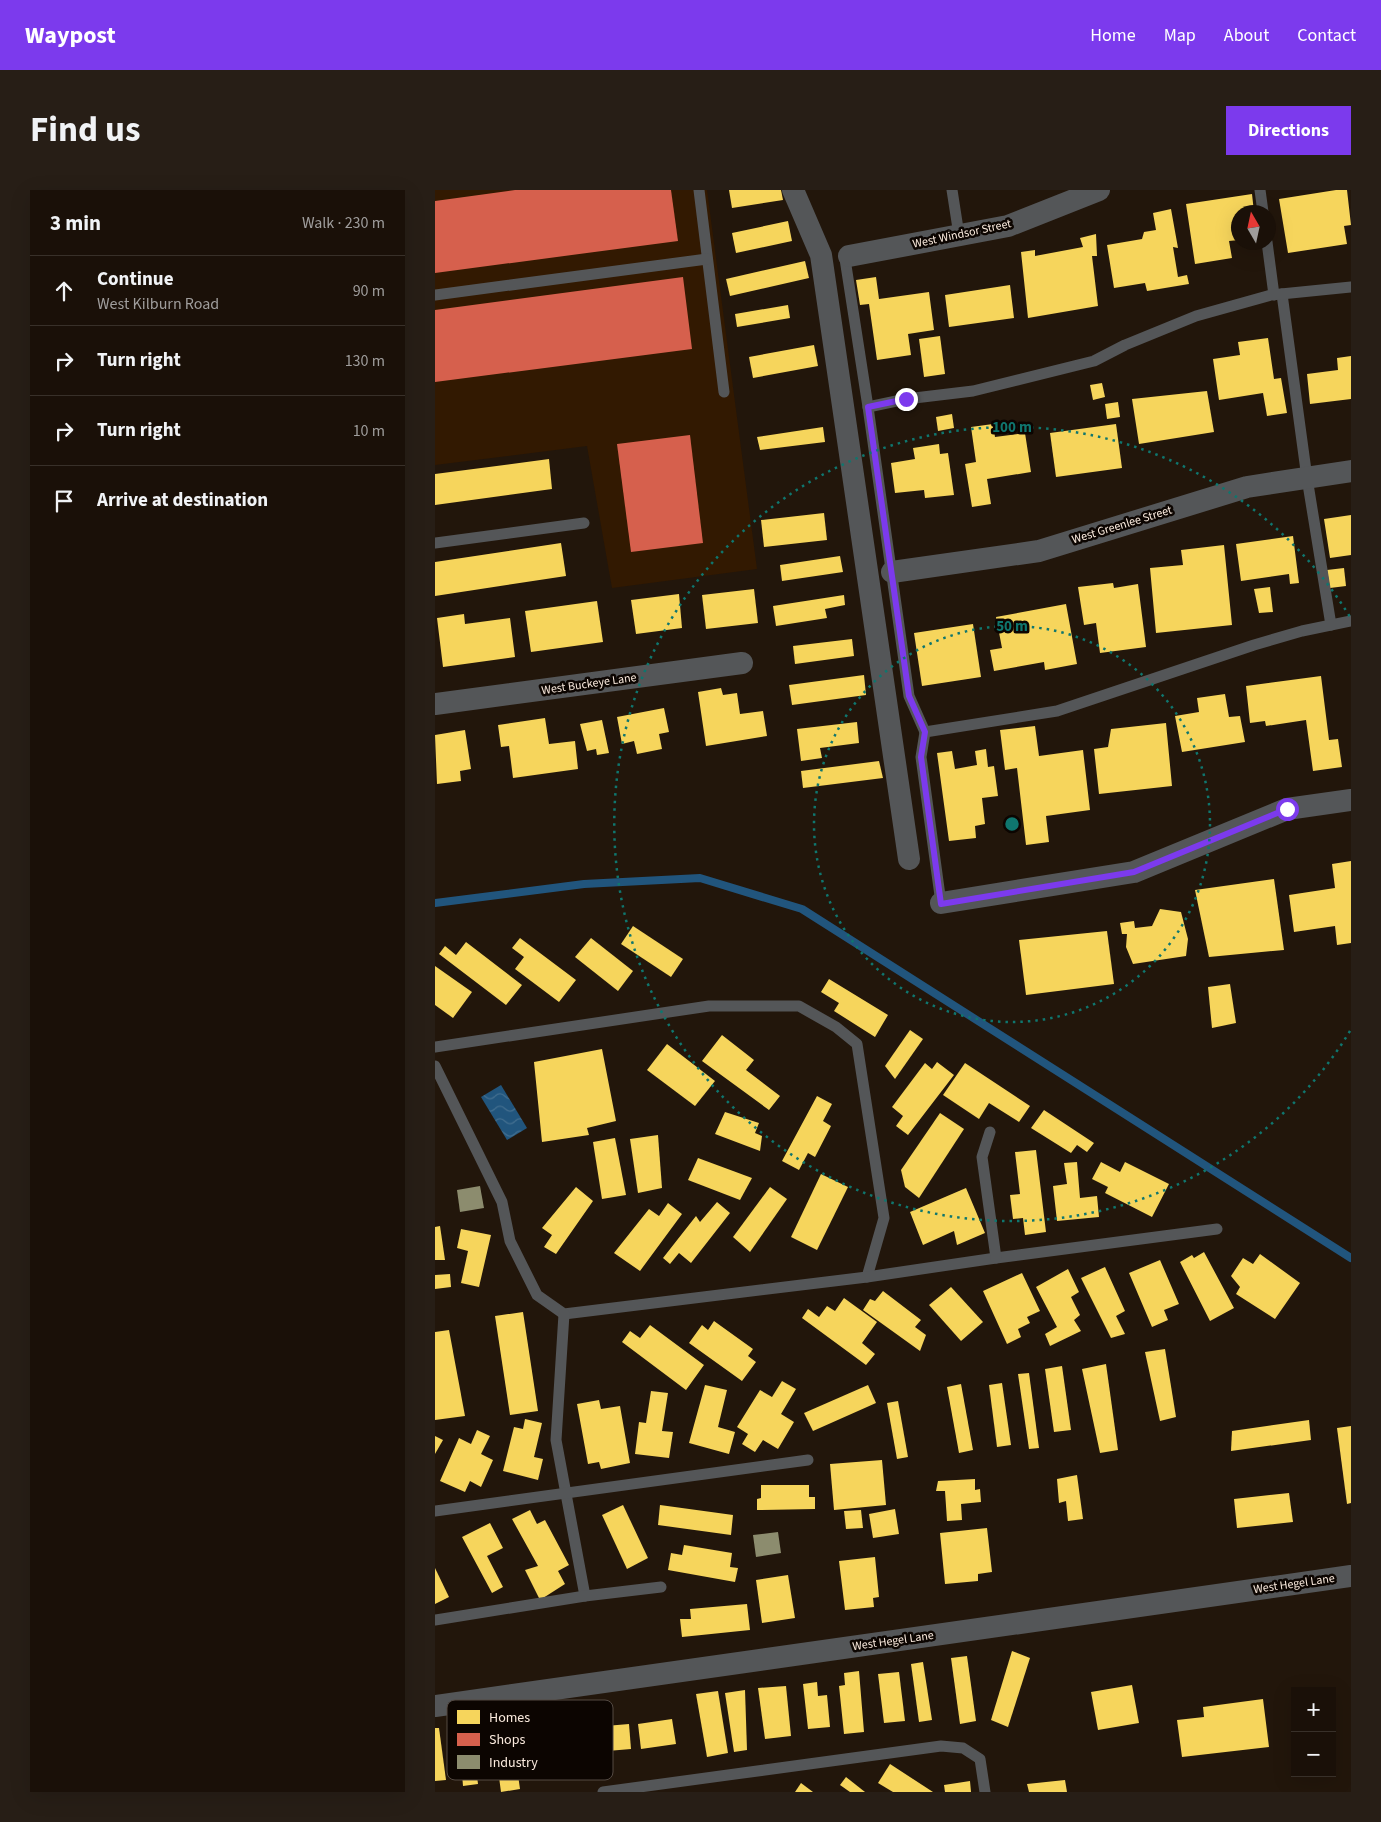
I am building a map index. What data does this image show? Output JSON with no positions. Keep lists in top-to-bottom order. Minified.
{"streets":{"street":["West Windsor Street","West Greenlee Street","West Buckeye Lane","West Hegel Lane"]},"legend":["Homes","Shops","Industry"],"north":"top","page":{"header":"Waypost","nav":["Home","Map","About","Contact"],"title":"Find us","buttons":"Directions","heading":["3 min","Walk · 230 m"],"list":[["Continue","West Kilburn Road","90 m"],["Turn right","130 m"],["Turn right","10 m"],"Arrive at destination"],"map_buttons":["+","−"]},"rings":["100 m","50 m"]}
